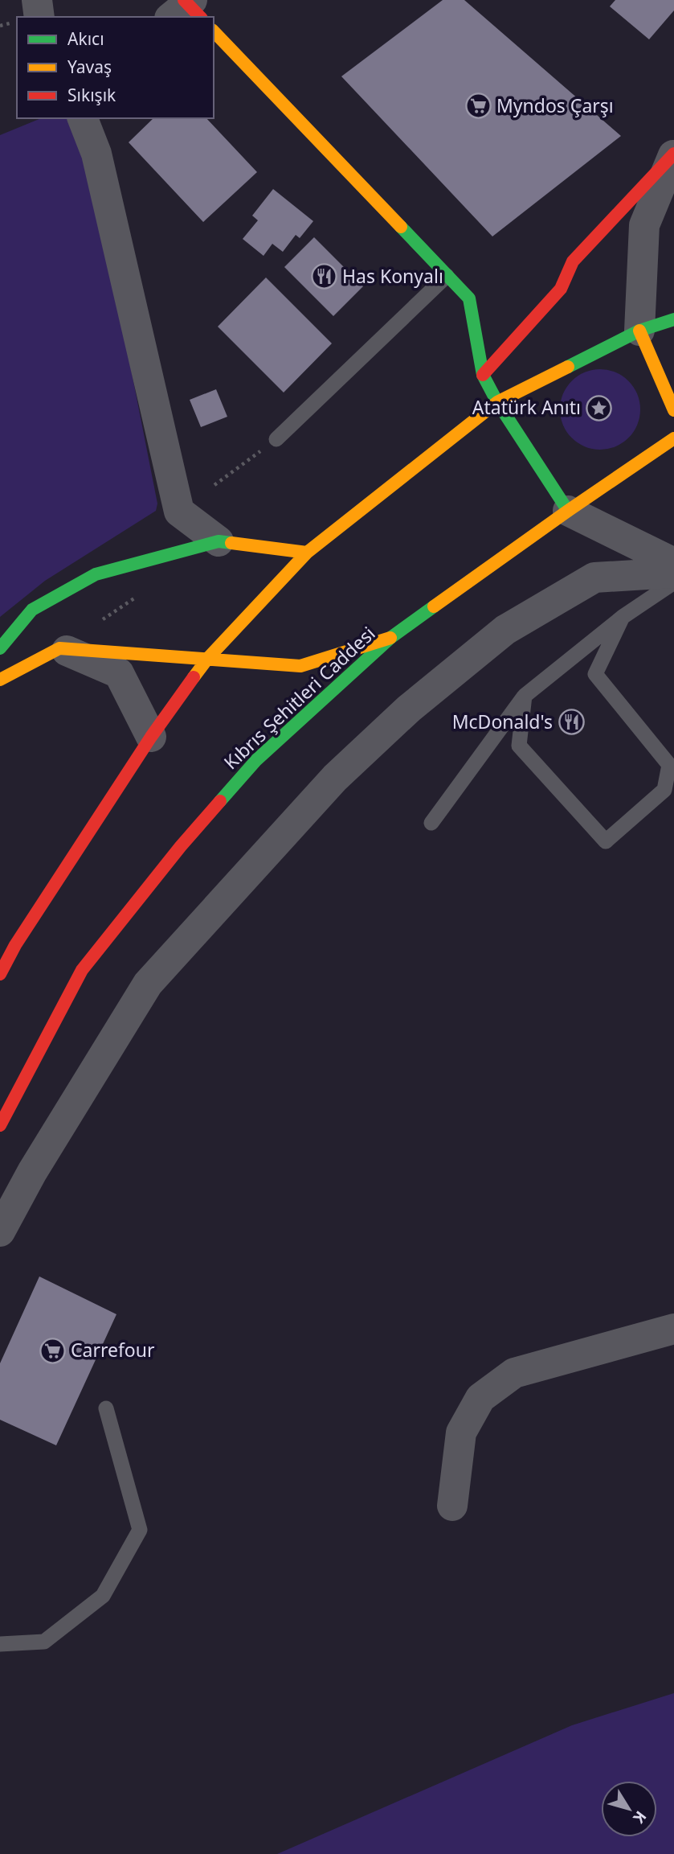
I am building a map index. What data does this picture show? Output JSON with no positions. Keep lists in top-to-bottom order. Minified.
{"streets":{"main road":["Kıbrıs Şehitleri Caddesi"]},"places":{"supermarket":["Myndos Çarşı","Carrefour"],"restaurant":["Has Konyalı","McDonald's"],"place":["Atatürk Anıtı"]},"legend":["Akıcı","Yavaş","Sıkışık"],"north":"bottom right"}
